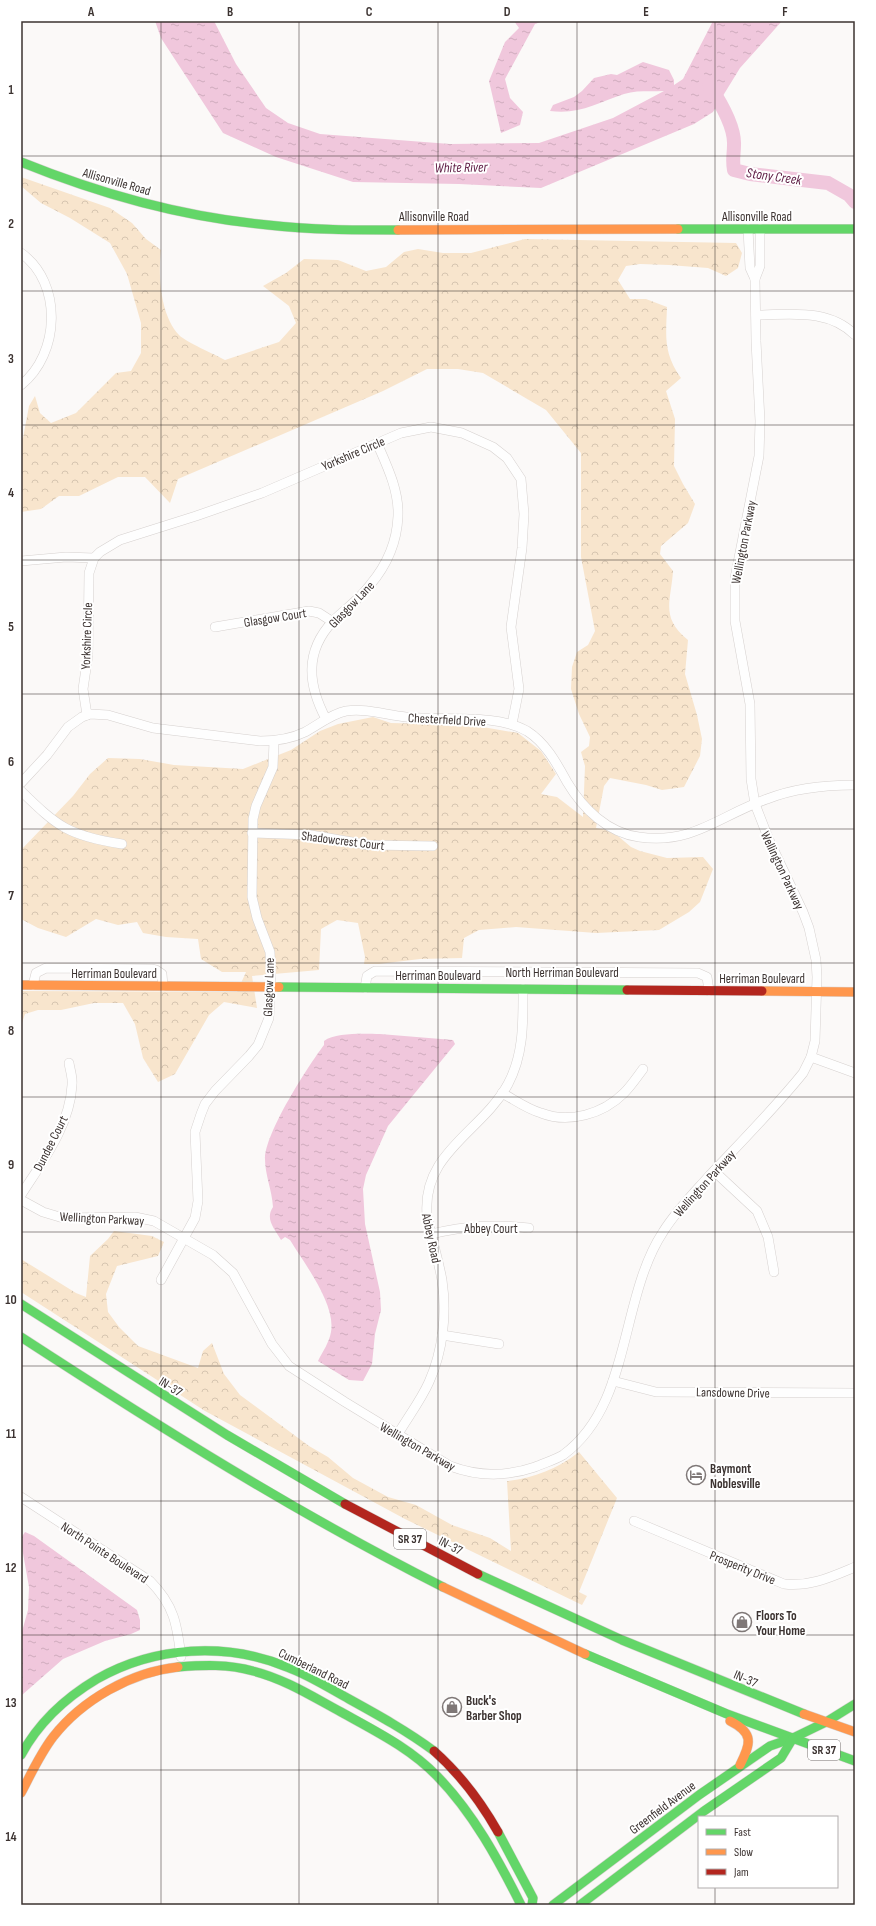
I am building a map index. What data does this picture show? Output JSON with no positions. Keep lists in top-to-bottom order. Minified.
{"streets":{"main road":["Allisonville Road","Herriman Boulevard","IN-37","SR 37","Cumberland Road","Greenfield Avenue"],"street":["Yorkshire Circle","Wellington Parkway","Glasgow Lane","Glasgow Court","Chesterfield Drive","Shadowcrest Court","North Herriman Boulevard","Dundee Court","Abbey Court","Abbey Road","Lansdowne Drive","North Pointe Boulevard","Prosperity Drive"]},"crossings":[["Allisonville Road","Wellington Parkway"],["Yorkshire Circle","Glasgow Lane"],["Yorkshire Circle","Chesterfield Drive"],["Wellington Parkway","Glasgow Lane"],["Wellington Parkway","Chesterfield Drive"],["Wellington Parkway","Herriman Boulevard"],["Wellington Parkway","Abbey Road"],["Wellington Parkway","Lansdowne Drive"],["Glasgow Lane","Glasgow Court"],["Glasgow Lane","Chesterfield Drive"],["Glasgow Lane","Shadowcrest Court"],["Glasgow Lane","Herriman Boulevard"],["North Herriman Boulevard","Herriman Boulevard"],["Herriman Boulevard","Abbey Road"],["Abbey Court","Abbey Road"],["IN-37","Greenfield Avenue"],["SR 37","Greenfield Avenue"],["North Pointe Boulevard","Cumberland Road"]],"water":["White River","Stony Creek"],"places":{"hotel":["Baymont Noblesville"],"shop":["Floors To Your Home","Buck's Barber Shop"]},"legend":["Fast","Slow","Jam"],"grid":{"columns":["A","B","C","D","E","F"],"rows":["1","2","3","4","5","6","7","8","9","10","11","12","13","14"]}}
